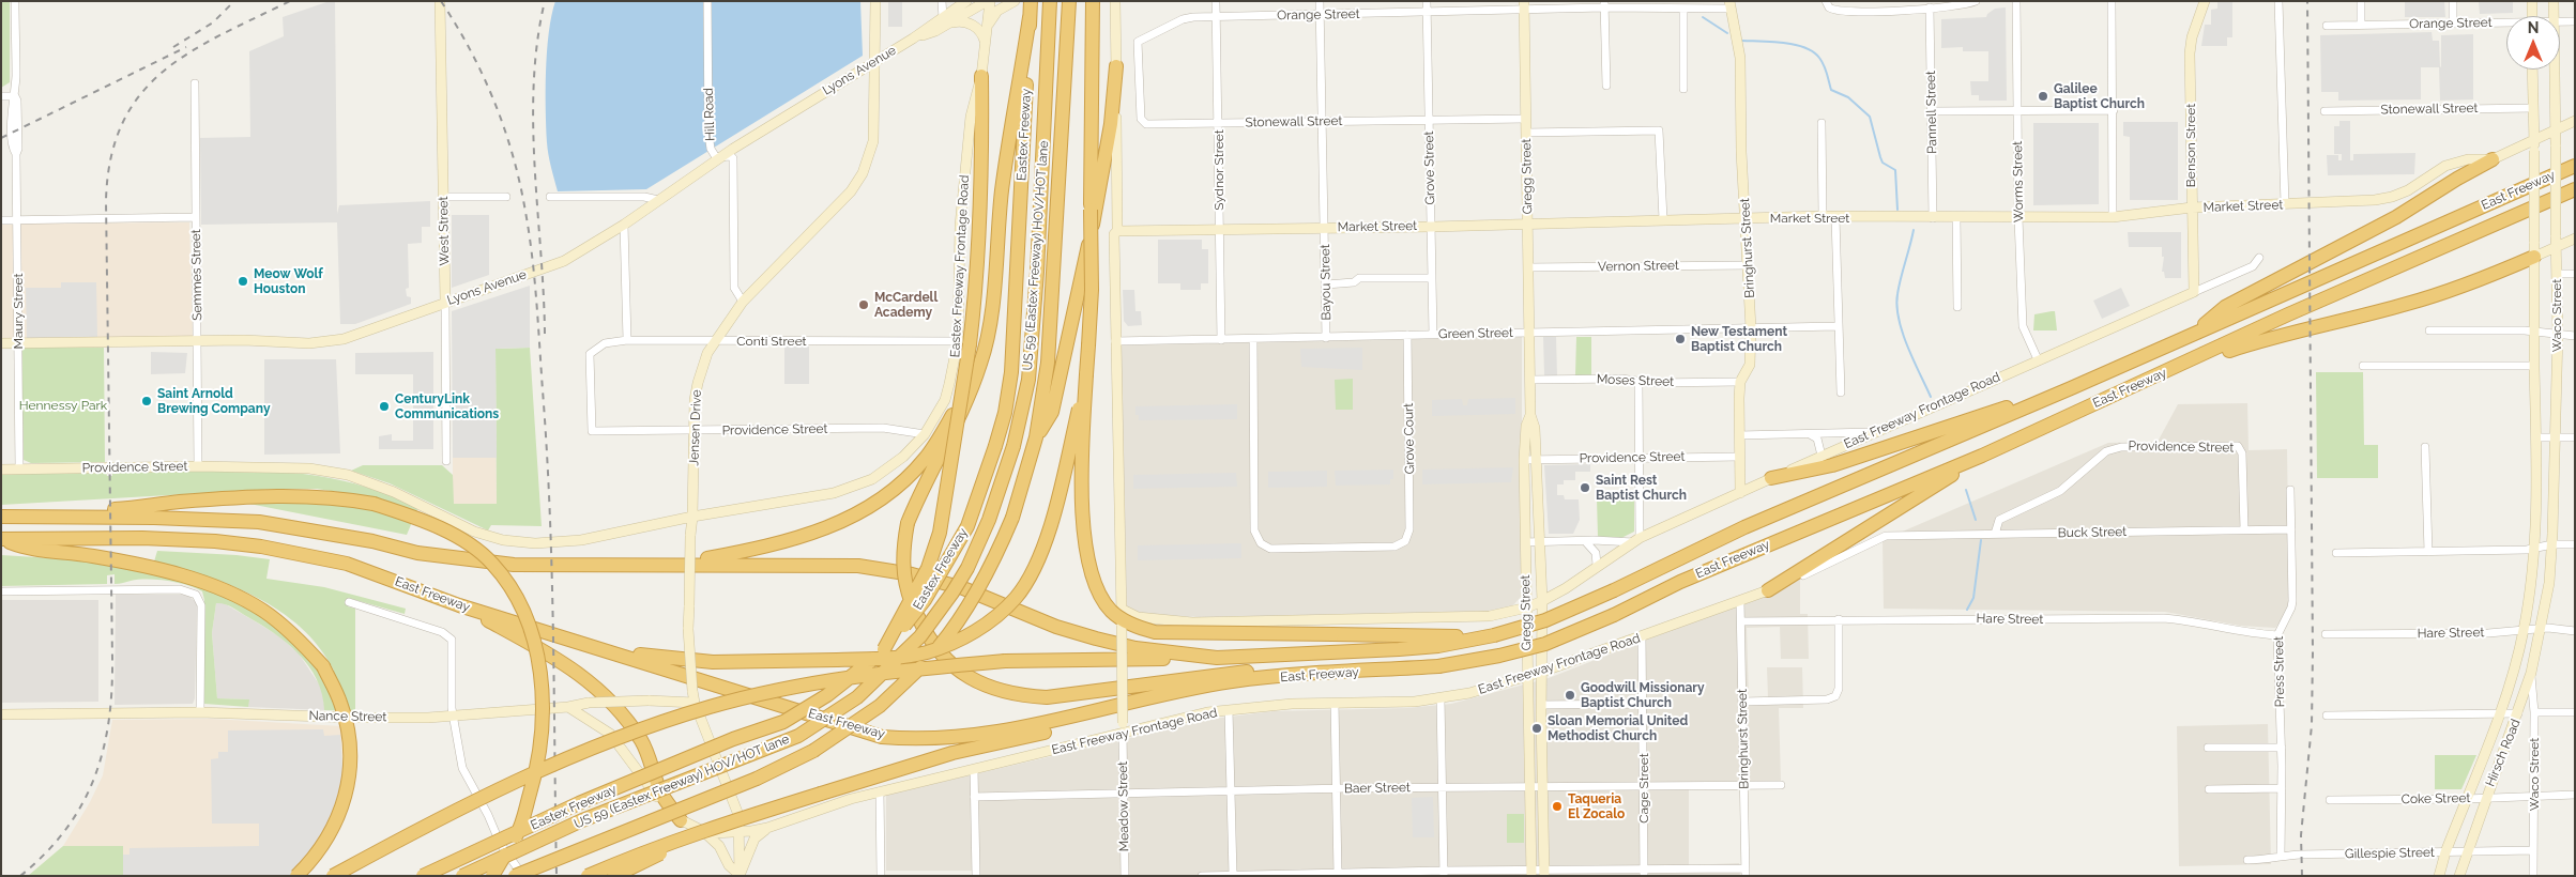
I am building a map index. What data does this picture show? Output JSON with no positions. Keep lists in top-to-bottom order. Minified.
{"streets":{"highway":["Eastex Freeway","East Freeway","US 59 (Eastex Freeway) HOV/HOT lane"],"street":["Orange Street","Lyons Avenue","Stonewall Street","Pannell Street","Hill Road","Benson Street","Grove Street","Sydnor Street","Gregg Street","Worms Street","Market Street","West Street","Bringhurst Street","Eastex Freeway Frontage Road","Vernon Street","Semmes Street","Bayou Street","Maury Street","Waco Street","Green Street","Conti Street","Moses Street","East Freeway Frontage Road","Jensen Drive","Providence Street","Grove Court","Buck Street","Hare Street","Press Street","Nance Street","Hirsch Road","Baer Street","Cage Street","Coke Street","Meadow Street","Gillespie Street"]},"crossings":[["Orange Street","Stonewall Street"],["Orange Street","Grove Street"],["Orange Street","Sydnor Street"],["Orange Street","Gregg Street"],["Orange Street","Bringhurst Street"],["Orange Street","Bayou Street"],["Lyons Avenue","Hill Road"],["Lyons Avenue","West Street"],["Lyons Avenue","Semmes Street"],["Lyons Avenue","Maury Street"],["Lyons Avenue","Jensen Drive"],["Stonewall Street","Grove Street"],["Stonewall Street","Sydnor Street"],["Stonewall Street","Gregg Street"],["Stonewall Street","Bayou Street"],["Stonewall Street","Waco Street"],["Pannell Street","Market Street"],["Hill Road","Jensen Drive"],["Benson Street","Market Street"],["Benson Street","East Freeway Frontage Road"],["Grove Street","Market Street"],["Grove Street","Green Street"],["Sydnor Street","Market Street"],["Sydnor Street","Green Street"],["Gregg Street","Market Street"],["Gregg Street","Vernon Street"],["Gregg Street","Green Street"],["Gregg Street","Moses Street"],["Gregg Street","East Freeway Frontage Road"],["Gregg Street","Providence Street"],["Gregg Street","Baer Street"],["Worms Street","Market Street"],["Worms Street","East Freeway Frontage Road"],["Market Street","Bringhurst Street"],["Market Street","Bayou Street"],["Bringhurst Street","Vernon Street"],["Bringhurst Street","Green Street"],["Bringhurst Street","Moses Street"],["Bringhurst Street","East Freeway Frontage Road"],["Bringhurst Street","Providence Street"],["Bringhurst Street","Hare Street"],["Bringhurst Street","Baer Street"],["Eastex Freeway Frontage Road","Conti Street"],["Eastex Freeway Frontage Road","Jensen Drive"],["Eastex Freeway Frontage Road","Providence Street"],["Semmes Street","Providence Street"],["Bayou Street","Green Street"],["Maury Street","Providence Street"],["Waco Street","Hare Street"],["Waco Street","Hirsch Road"],["Waco Street","Coke Street"],["Waco Street","Gillespie Street"],["Green Street","Grove Court"],["Conti Street","Jensen Drive"],["Conti Street","Providence Street"],["East Freeway Frontage Road","Jensen Drive"],["East Freeway Frontage Road","Buck Street"],["East Freeway Frontage Road","Nance Street"],["East Freeway Frontage Road","Cage Street"],["East Freeway Frontage Road","Meadow Street"],["Jensen Drive","Providence Street"],["Jensen Drive","Nance Street"],["Providence Street","Buck Street"],["Buck Street","Press Street"],["Hare Street","Press Street"],["Hare Street","Hirsch Road"],["Press Street","Gillespie Street"],["Hirsch Road","Coke Street"],["Hirsch Road","Gillespie Street"],["Baer Street","Cage Street"],["Baer Street","Meadow Street"]],"parks":["Hennessy Park"],"places":["Galilee Baptist Church","Meow Wolf Houston","McCardell Academy","New Testament Baptist Church","Saint Arnold Brewing Company","CenturyLink Communications","Saint Rest Baptist Church","Goodwill Missionary Baptist Church","Sloan Memorial United Methodist Church","Taqueria El Zocalo"],"north":"top"}
